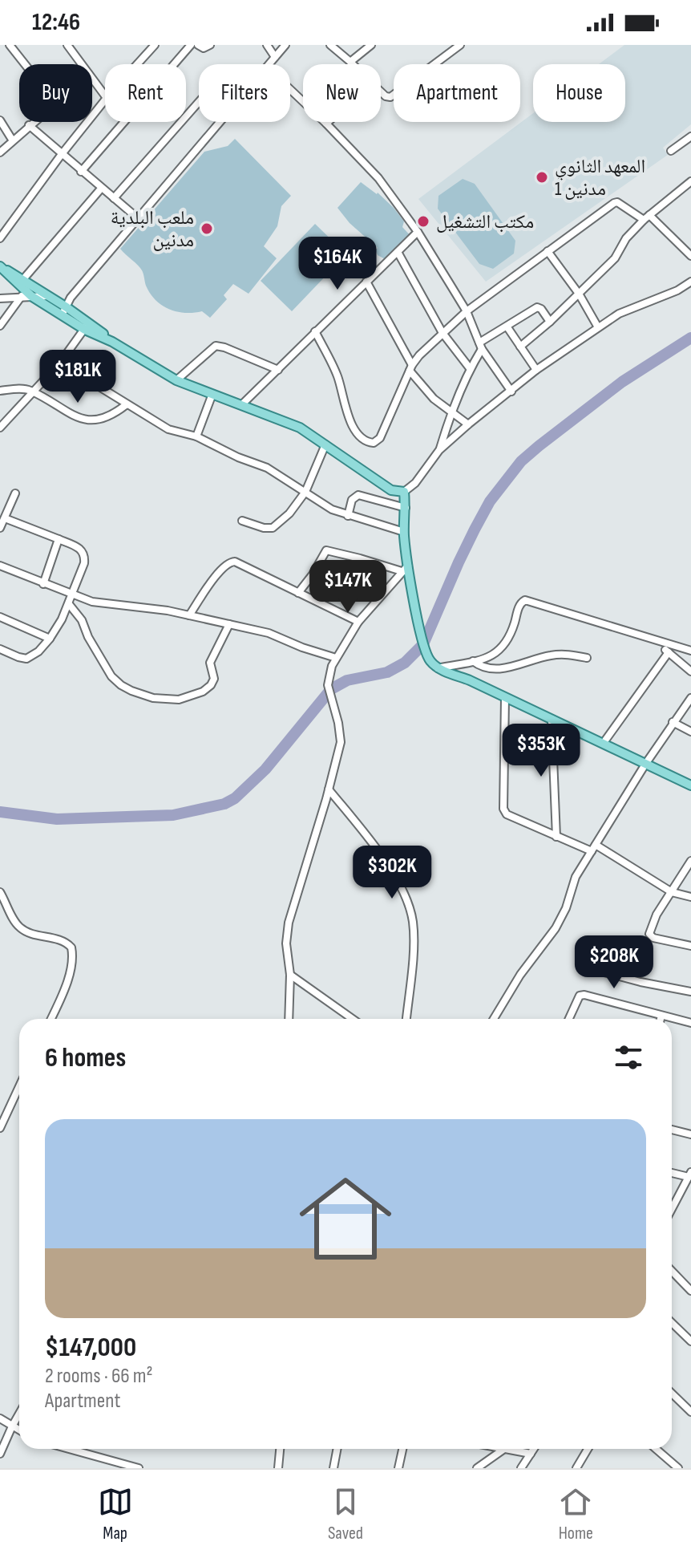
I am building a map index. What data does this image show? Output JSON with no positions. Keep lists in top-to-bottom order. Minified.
{"places":["المعهد الثانوي مدنين 1","مكتب التشغيل","ملعب البلدية مدنين"],"page":{"status":"12:46","chip":["Buy","Rent","Filters","New","Apartment","House"],"price":["$164K","$181K","$147K","$353K","$302K","$208K"],"heading":"6 homes","list":[{"name":"$147,000","note":"2 rooms · 66 m² · Apartment"}],"tabs":["Map","Saved","Home"]}}
